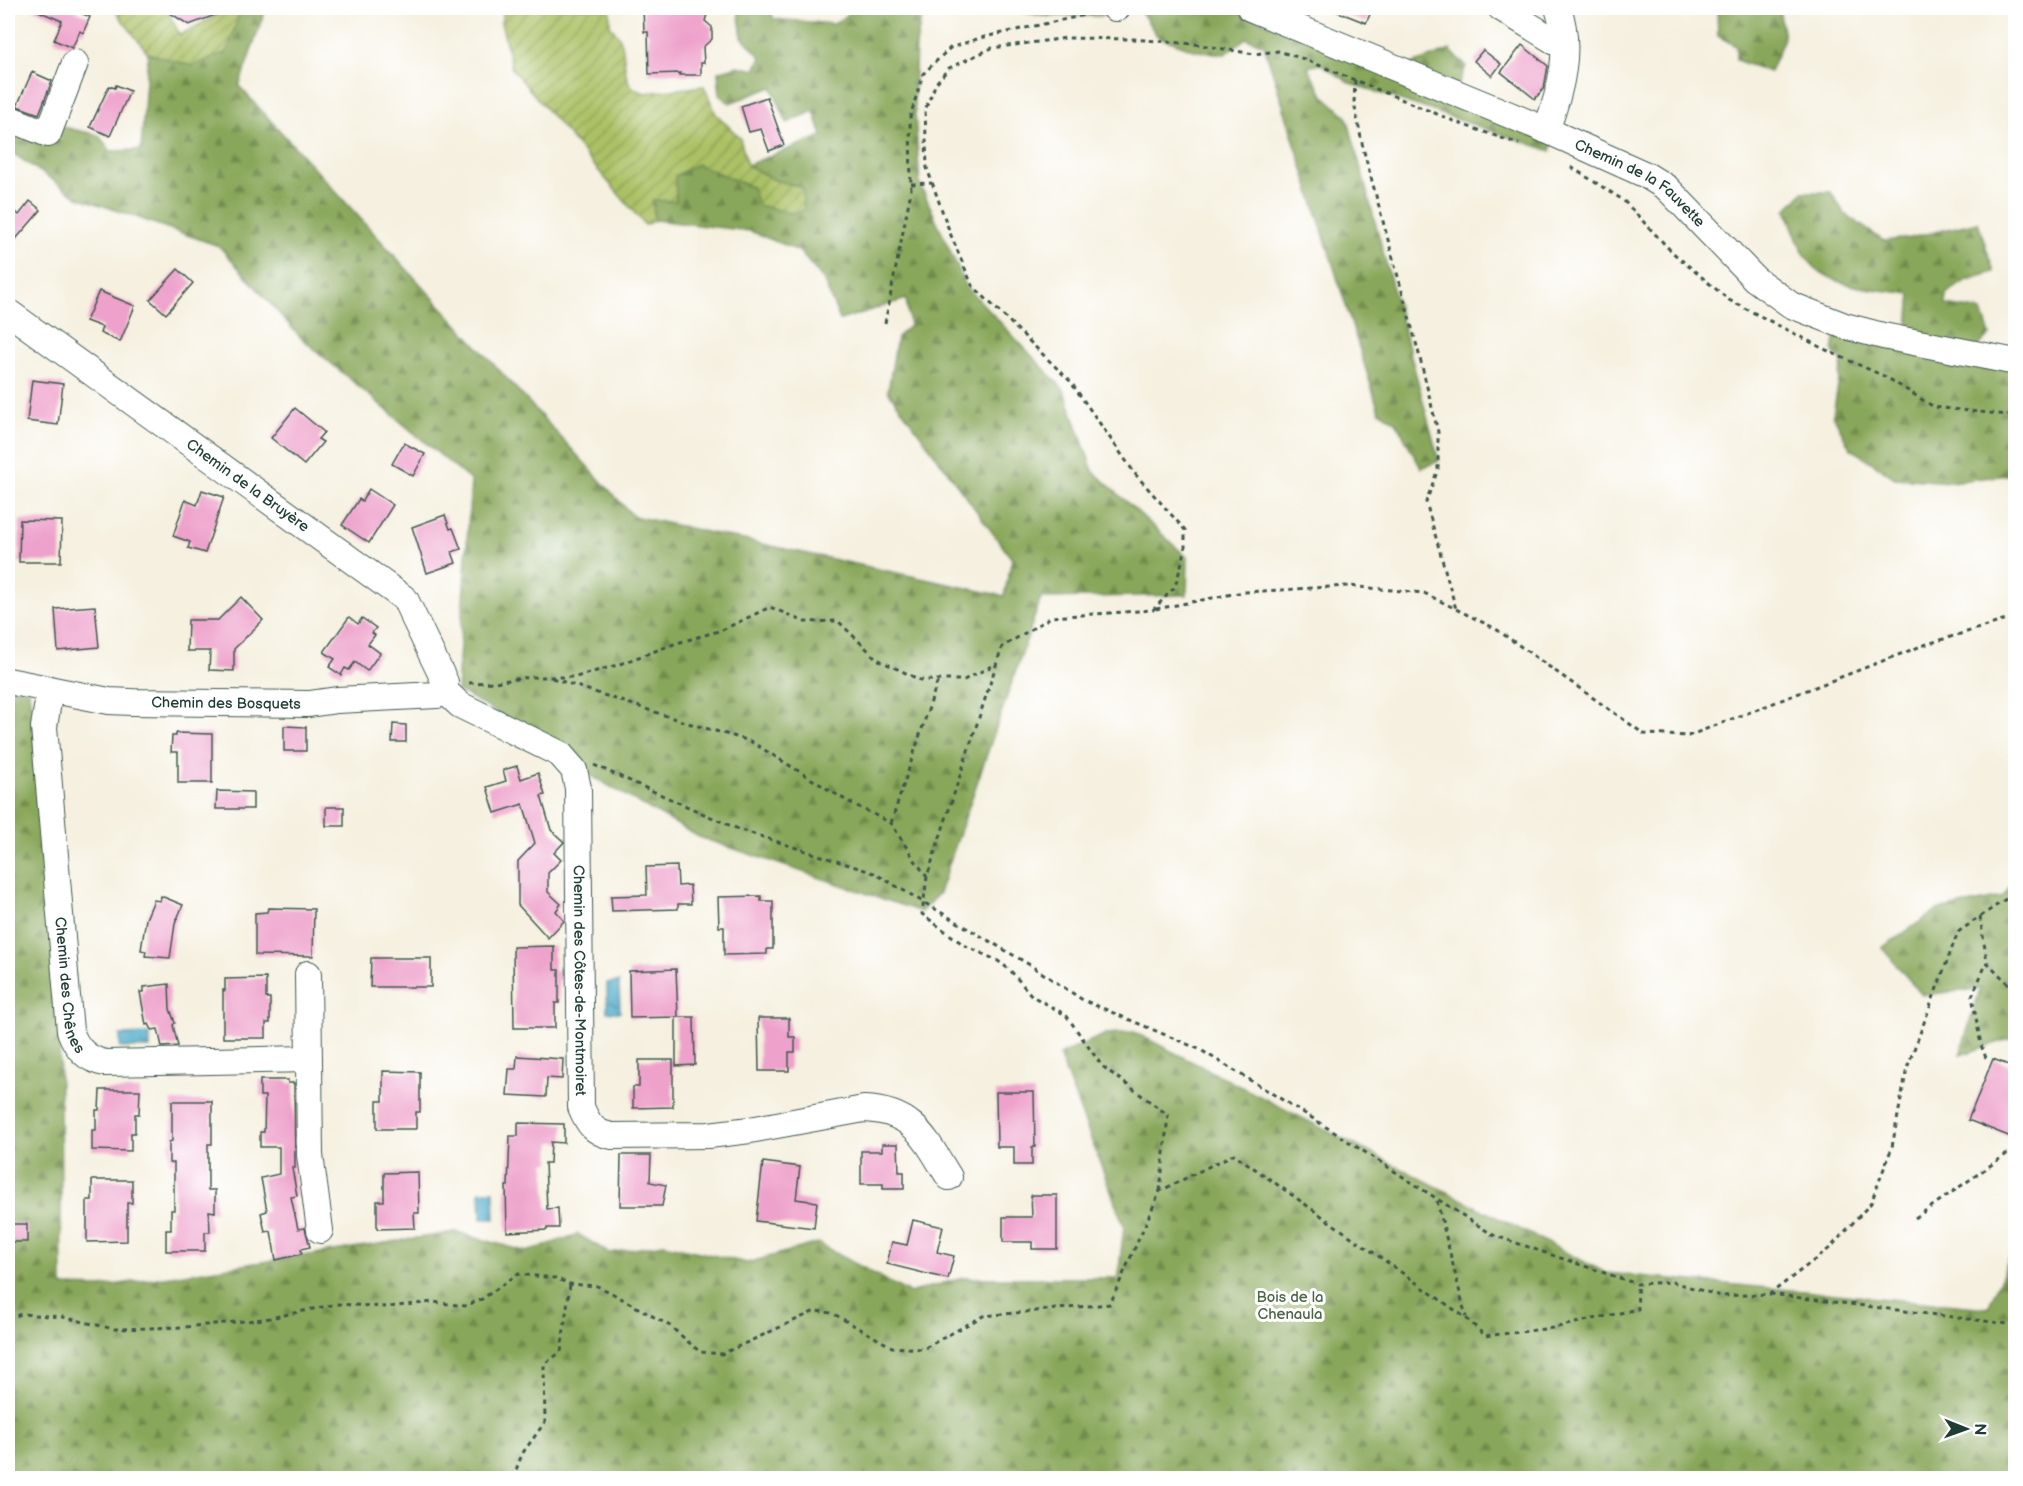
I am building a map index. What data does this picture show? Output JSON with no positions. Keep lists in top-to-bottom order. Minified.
{"streets":{"street":["Chemin de la Fauvette","Chemin de la Bruyère","Chemin des Bosquets","Chemin des Côtes-de-Montmoiret","Chemin des Chênes"]},"crossings":[["Chemin de la Bruyère","Chemin des Bosquets"],["Chemin des Bosquets","Chemin des Chênes"]],"parks":["Bois de la Chenaula"],"north":"right"}
